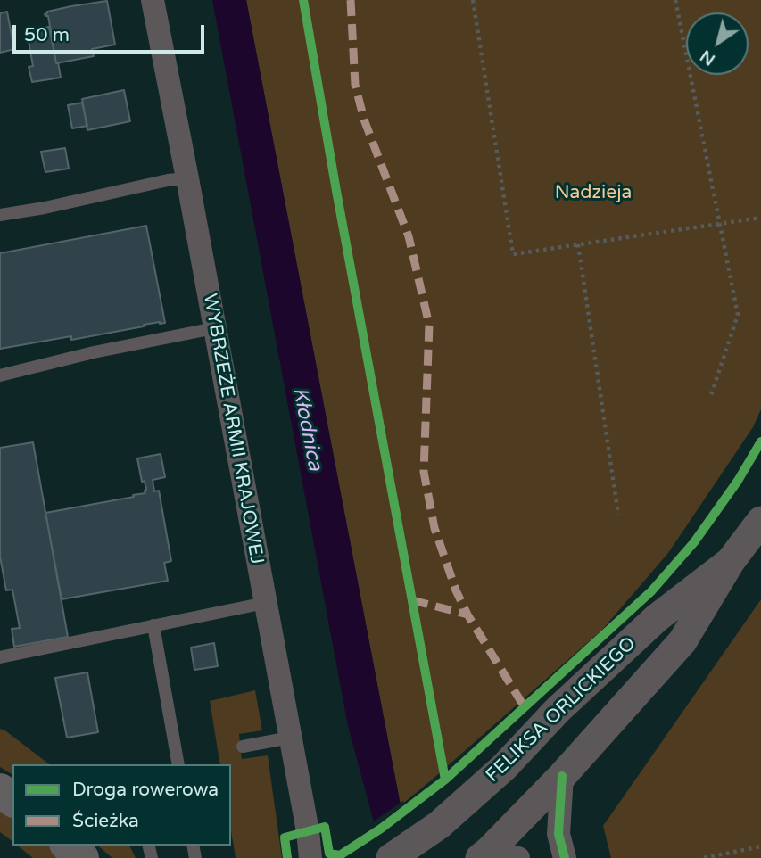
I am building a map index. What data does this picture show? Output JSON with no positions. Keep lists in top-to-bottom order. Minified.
{"streets":{"street":["WYBRZEŻE ARMII KRAJOWEJ","FELIKSA ORLICKIEGO"]},"water":["Kłodnica"],"parks":["Nadzieja"],"legend":["Droga rowerowa","Ścieżka"],"scale_bar":"50 m","north":"bottom left"}
